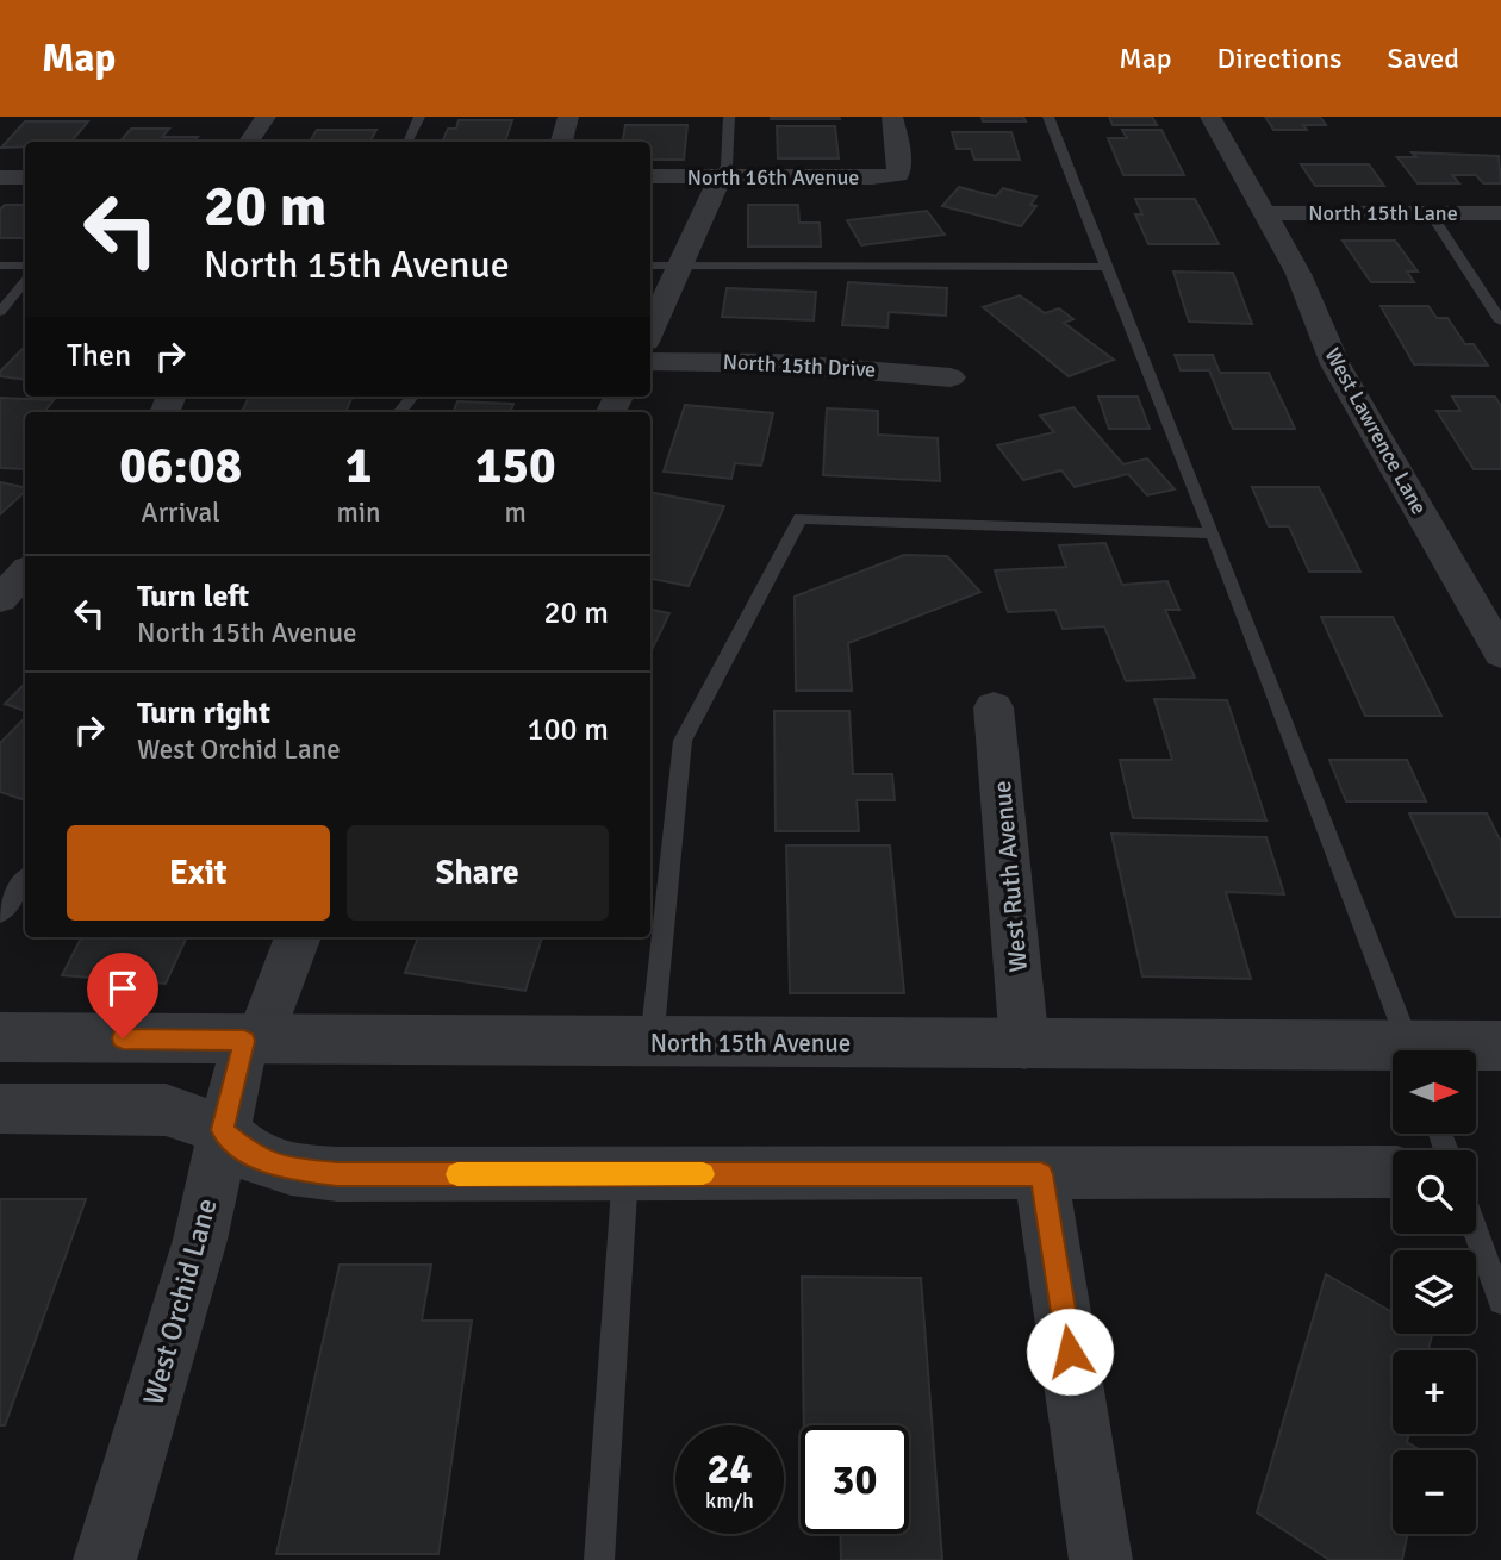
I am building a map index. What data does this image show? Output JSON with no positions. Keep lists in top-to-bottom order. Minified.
{"streets":{"street":["North 16th Avenue","North 15th Lane","North 15th Drive","West Lawrence Lane","West Ruth Avenue","North 15th Avenue","West Orchid Lane"]},"crossings":[["North 15th Lane","West Lawrence Lane"],["West Ruth Avenue","North 15th Avenue"],["North 15th Avenue","West Orchid Lane"]],"north":"right","page":{"header":"Map","nav":["Map","Directions","Saved"],"turn":["20 m","North 15th Avenue"],"then":"Then","eta":["06:08","Arrival","1","min","150","m"],"list":[{"name":"Turn left","note":"North 15th Avenue","value":"20 m"},{"name":"Turn right","note":"West Orchid Lane","value":"100 m"}],"buttons":["Exit","Share"],"map_buttons":["+","−"],"speed":"24 km/h","limit":"30"}}
